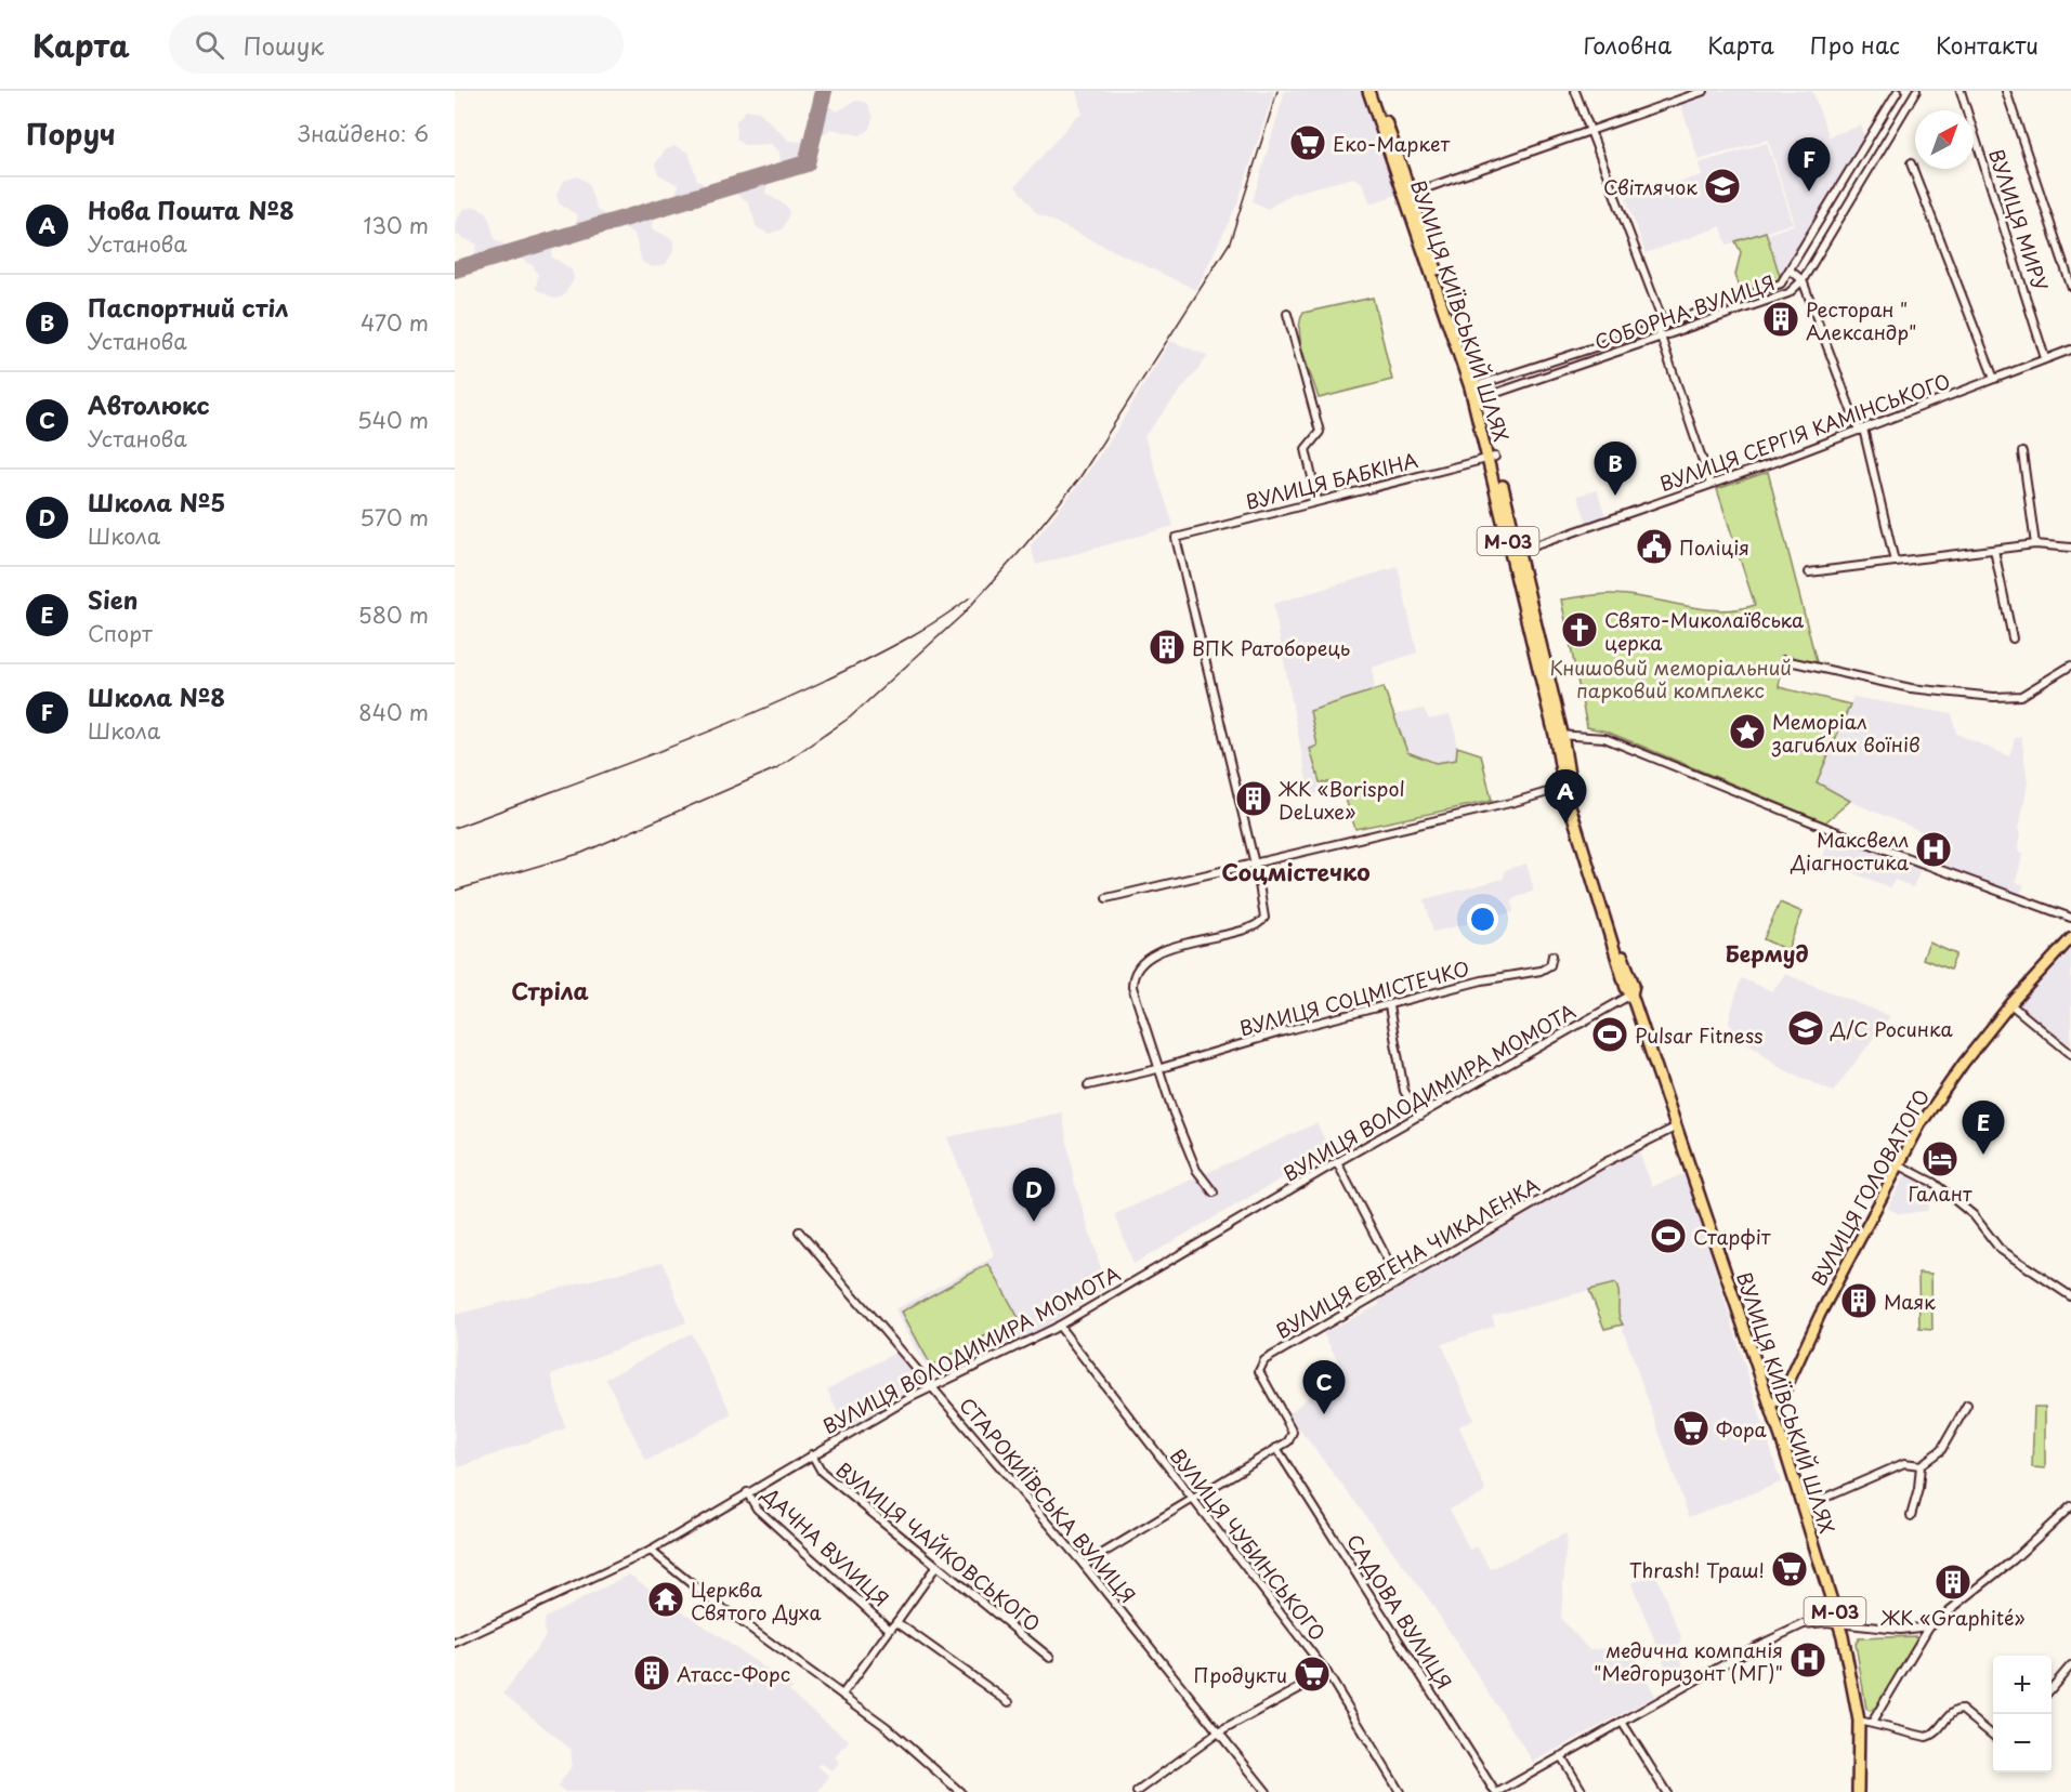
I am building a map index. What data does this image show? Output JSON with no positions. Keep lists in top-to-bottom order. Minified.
{"streets":{"highway":["ВУЛИЦЯ КИЇВСЬКИЙ ШЛЯХ","М-03"],"main road":["ВУЛИЦЯ ГОЛОВАТОГО"],"street":["ВУЛИЦЯ МИРУ","СОБОРНА ВУЛИЦЯ","ВУЛИЦЯ СЕРГІЯ КАМІНСЬКОГО","ВУЛИЦЯ БАБКІНА","ВУЛИЦЯ СОЦМІСТЕЧКО","ВУЛИЦЯ ВОЛОДИМИРА МОМОТА","ВУЛИЦЯ ЄВГЕНА ЧИКАЛЕНКА","СТАРОКИЇВСЬКА ВУЛИЦЯ","ВУЛИЦЯ ЧУБИНСЬКОГО","ДАЧНА ВУЛИЦЯ","ВУЛИЦЯ ЧАЙКОВСЬКОГО","САДОВА ВУЛИЦЯ"]},"crossings":[["ВУЛИЦЯ МИРУ","ВУЛИЦЯ СЕРГІЯ КАМІНСЬКОГО"],["ВУЛИЦЯ КИЇВСЬКИЙ ШЛЯХ","СОБОРНА ВУЛИЦЯ"],["ВУЛИЦЯ КИЇВСЬКИЙ ШЛЯХ","ВУЛИЦЯ СЕРГІЯ КАМІНСЬКОГО"],["ВУЛИЦЯ КИЇВСЬКИЙ ШЛЯХ","ВУЛИЦЯ БАБКІНА"],["ВУЛИЦЯ КИЇВСЬКИЙ ШЛЯХ","ВУЛИЦЯ ВОЛОДИМИРА МОМОТА"],["ВУЛИЦЯ КИЇВСЬКИЙ ШЛЯХ","ВУЛИЦЯ ГОЛОВАТОГО"],["ВУЛИЦЯ КИЇВСЬКИЙ ШЛЯХ","ВУЛИЦЯ ЄВГЕНА ЧИКАЛЕНКА"],["ВУЛИЦЯ ВОЛОДИМИРА МОМОТА","СТАРОКИЇВСЬКА ВУЛИЦЯ"],["ВУЛИЦЯ ВОЛОДИМИРА МОМОТА","ВУЛИЦЯ ЧУБИНСЬКОГО"],["ВУЛИЦЯ ВОЛОДИМИРА МОМОТА","ДАЧНА ВУЛИЦЯ"],["ВУЛИЦЯ ВОЛОДИМИРА МОМОТА","ВУЛИЦЯ ЧАЙКОВСЬКОГО"],["ВУЛИЦЯ ЄВГЕНА ЧИКАЛЕНКА","САДОВА ВУЛИЦЯ"]],"districts":["Соцмістечко","Бермуд","Стріла"],"parks":["Книшовий меморіальний парковий комплекс"],"places":{"supermarket":["Еко-Маркет","Фора","Thrash! Траш!","Продукти"],"school or university":["Світлячок","Д/С Росинка"],"building":["Ресторан \" Александр\"","ВПК Ратоборець","ЖК «Borispol DeLuxe»","Маяк","ЖК «Graphité»","Атасс-Форс"],"public building":["Поліція"],"church":["Свято-Миколаївська церка"],"place":["Меморіал загиблих воїнів"],"hospital":["Максвелл Діагностика","медична компанія \"Медгоризонт (МГ)\""],"sports":["Pulsar Fitness","Старфіт"],"hotel":["Галант"],"temple":["Церква Святого Духа"]},"north":"top right","page":{"header":"Карта","search":"Пошук","nav":["Головна","Карта","Про нас","Контакти"],"heading":["Поруч","Знайдено: 6"],"pins":["F","B","A","E","D","C"],"list":[{"mark":"A","name":"Нова Пошта №8","note":"Установа","value":"130 m"},{"mark":"B","name":"Паспортний стіл","note":"Установа","value":"470 m"},{"mark":"C","name":"Автолюкс","note":"Установа","value":"540 m"},{"mark":"D","name":"Школа №5","note":"Школа","value":"570 m"},{"mark":"E","name":"Sien","note":"Спорт","value":"580 m"},{"mark":"F","name":"Школа №8","note":"Школа","value":"840 m"}],"map_buttons":["+","−"]}}
